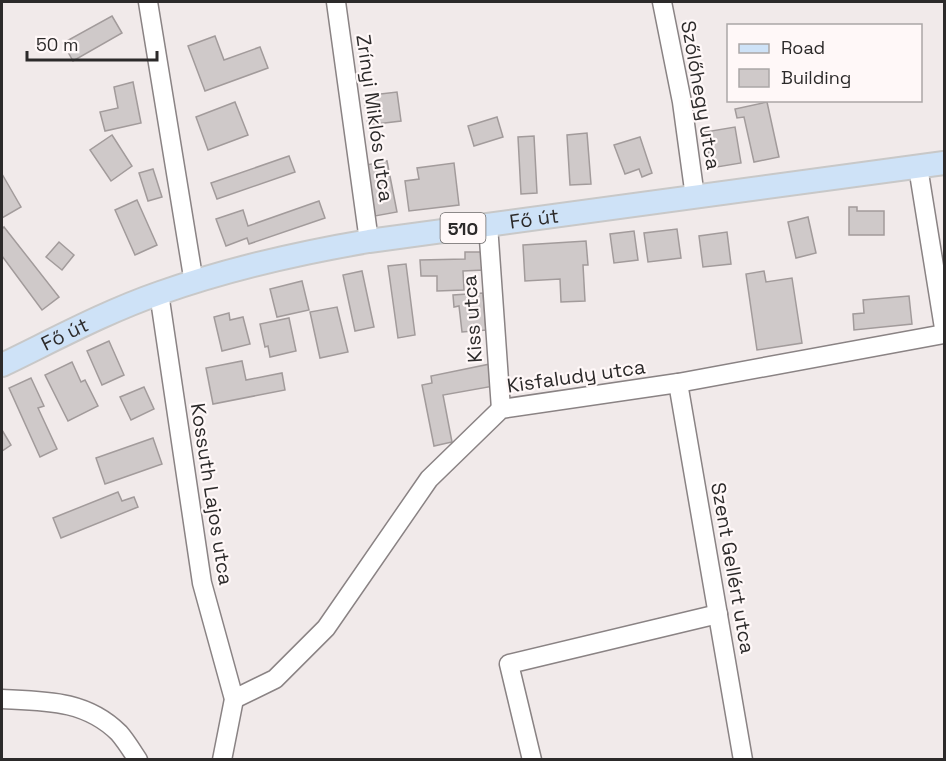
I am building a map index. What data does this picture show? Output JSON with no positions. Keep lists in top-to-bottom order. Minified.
{"streets":{"main road":["Fő út","510"],"street":["Szőlőhegy utca","Zrínyi Miklós utca","Kiss utca","Kisfaludy utca","Kossuth Lajos utca","Szent Gellért utca"]},"crossings":[["Szőlőhegy utca","Fő út"],["Zrínyi Miklós utca","Fő út"],["Fő út","Kiss utca"],["Fő út","Kossuth Lajos utca"],["Kiss utca","Kisfaludy utca"],["Kisfaludy utca","Kossuth Lajos utca"],["Kisfaludy utca","Szent Gellért utca"]],"legend":["Road","Building"],"scale_bar":"50 m"}
